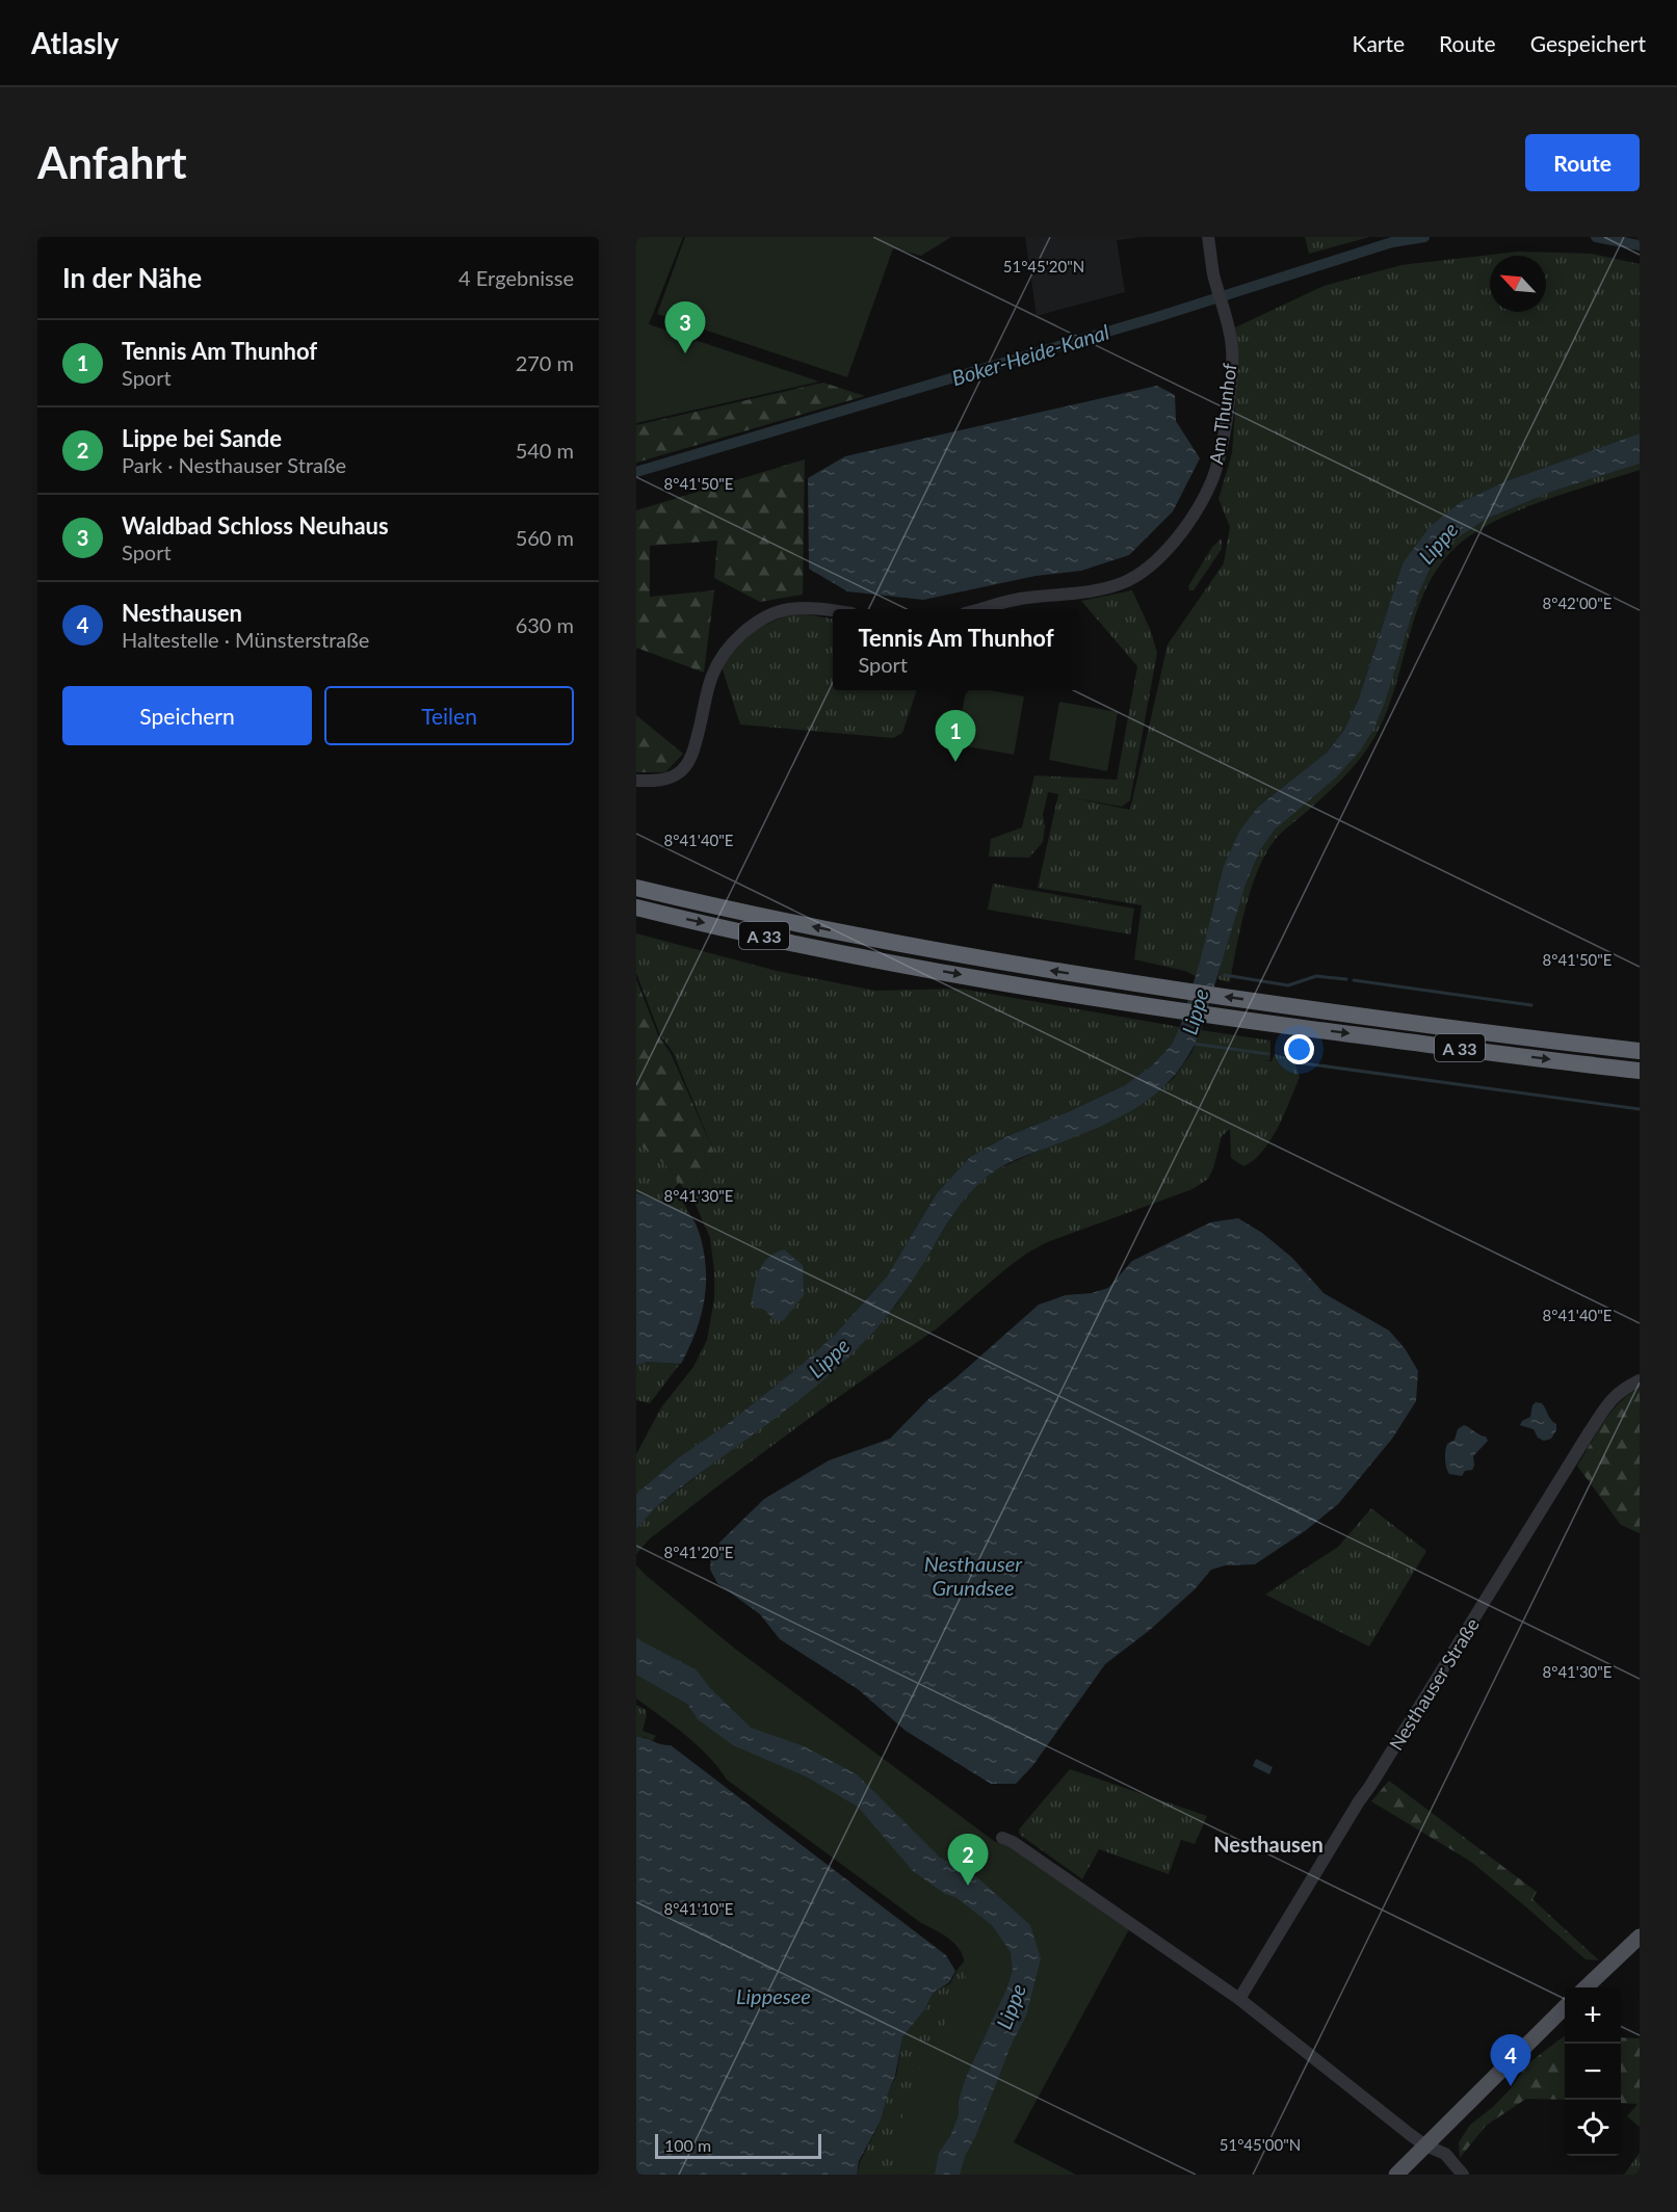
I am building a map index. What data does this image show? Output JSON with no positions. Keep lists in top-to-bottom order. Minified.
{"streets":{"highway":["A 33"],"street":["Am Thunhof","Nesthauser Straße"]},"districts":["Nesthausen"],"water":["Boker-Heide-Kanal","Lippe","Nesthauser Grundsee","Lippesee"],"scale_bar":"100 m","north":"top left","page":{"header":"Atlasly","nav":["Karte","Route","Gespeichert"],"buttons":["Route",["Speichern","Teilen"]],"title":"Anfahrt","heading":["In der Nähe","4 Ergebnisse"],"pins":["3","1","2","4"],"list":[{"mark":"1","name":"Tennis Am Thunhof","note":"Sport","value":"270 m"},{"mark":"2","name":"Lippe bei Sande","note":"Park · Nesthauser Straße","value":"540 m"},{"mark":"3","name":"Waldbad Schloss Neuhaus","note":"Sport","value":"560 m"},{"mark":"4","name":"Nesthausen","note":"Haltestelle · Münsterstraße","value":"630 m"}],"popup":["Tennis Am Thunhof","Sport"],"map_buttons":["+","−"],"scale":"100 m"},"coordinates":["51°45'20\"N","8°41'50\"E","8°42'00\"E","8°41'40\"E","8°41'30\"E","8°41'20\"E","8°41'10\"E","51°45'00\"N"]}
